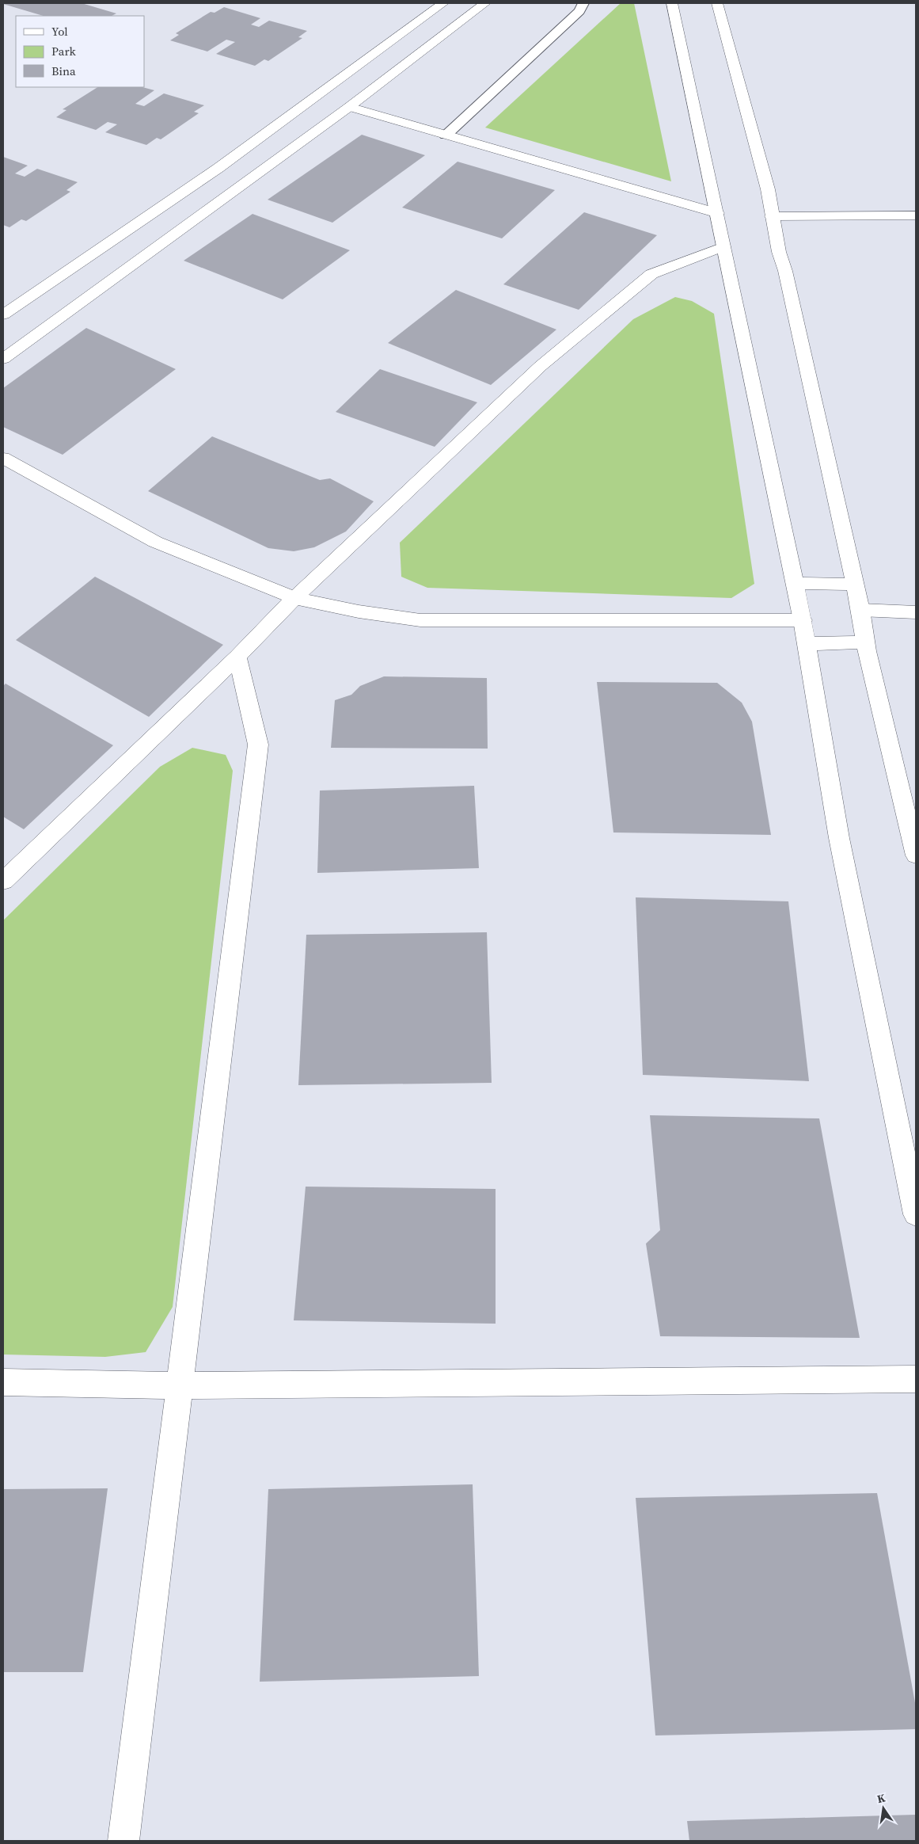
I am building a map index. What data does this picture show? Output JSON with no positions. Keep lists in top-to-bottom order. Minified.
{"legend":["Yol","Park","Bina"],"north":"top"}
